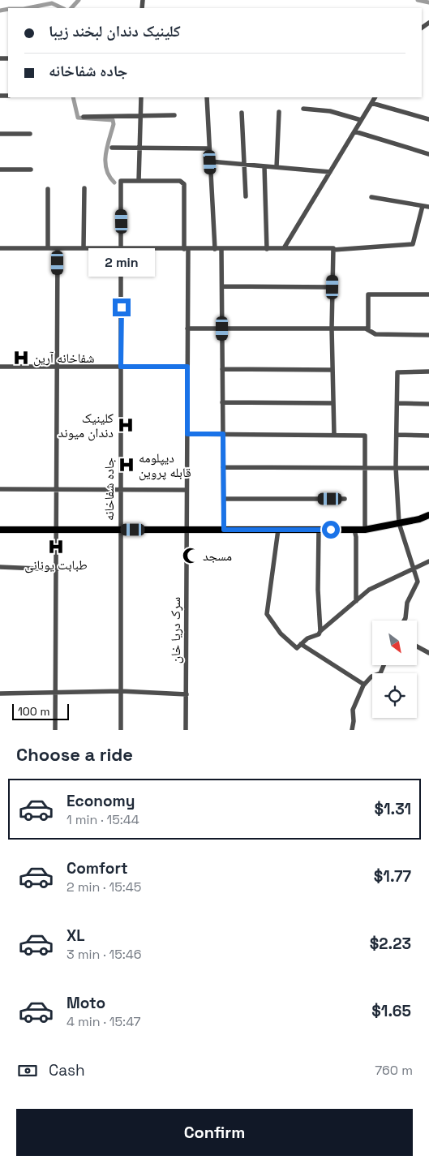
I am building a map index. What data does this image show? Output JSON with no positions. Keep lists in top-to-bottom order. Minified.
{"streets":{"street":["جاده شفاخانه","سرک دریا خان"]},"crossings":[["جاده شفاخانه","سرک دریا خان"]],"places":{"hospital":["شفاخانه آرین","کلینیک دندان میوند","دیپلومه قابله پروین","طبابت یونانی"],"mosque":["مسجد"]},"scale_bar":"100 m","north":"bottom right","page":{"banner":["کلینیک دندان لبخند زیبا","جاده شفاخانه"],"bubble":"2 min","scale":"100 m","heading":"Choose a ride","list":[{"name":"Economy","note":"1 min · 15:44","value":"$1.31"},{"name":"Comfort","note":"2 min · 15:45","value":"$1.77"},{"name":"XL","note":"3 min · 15:46","value":"$2.23"},{"name":"Moto","note":"4 min · 15:47","value":"$1.65"}],"pay":["Cash","760 m"],"buttons":"Confirm"}}
